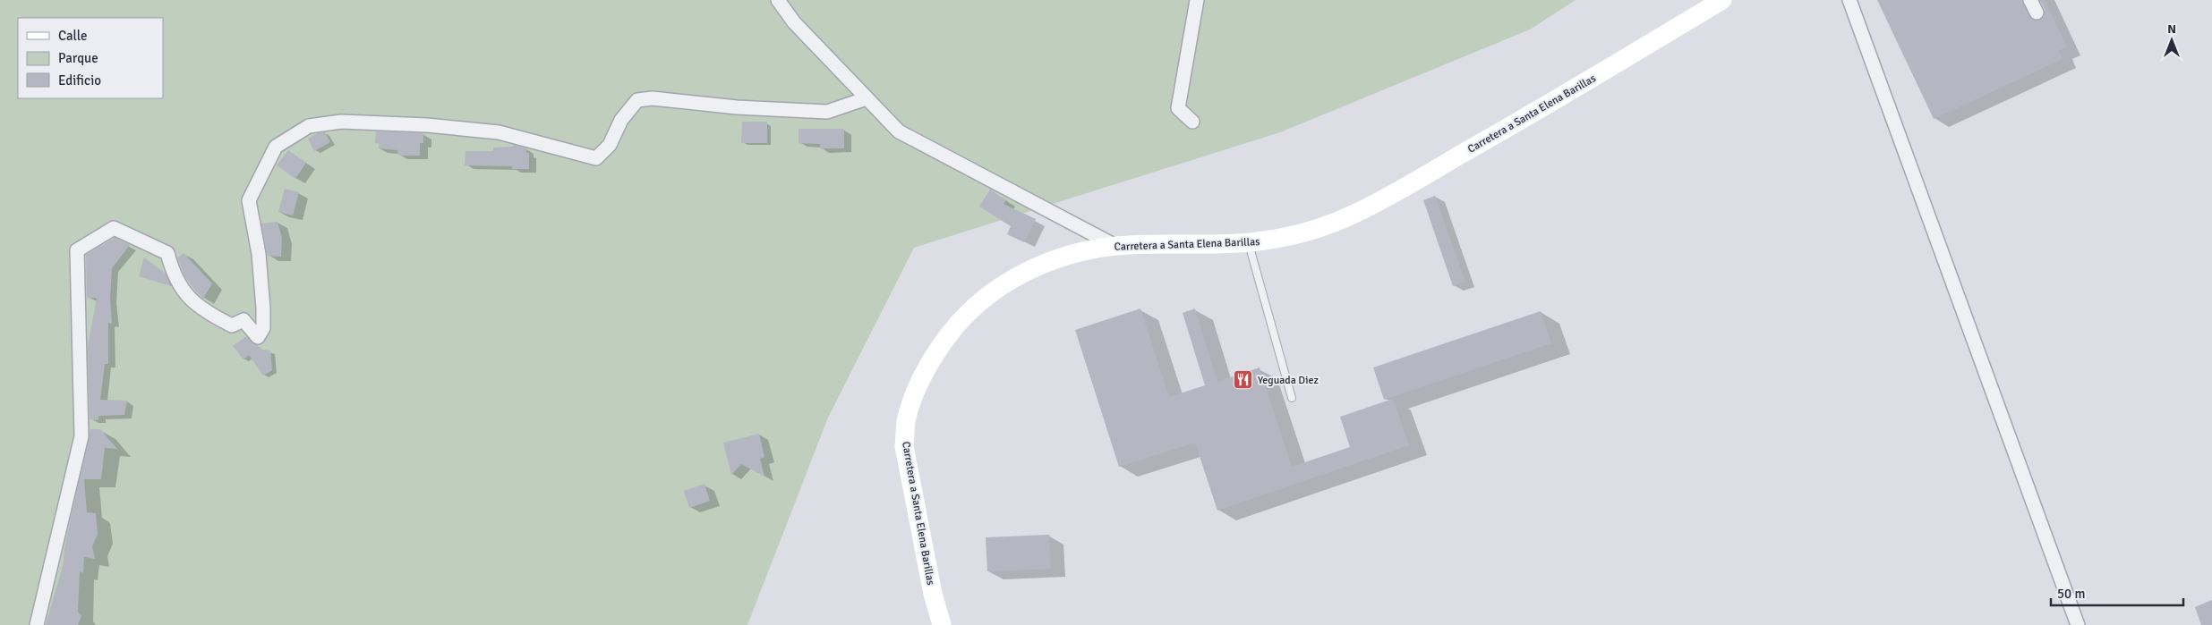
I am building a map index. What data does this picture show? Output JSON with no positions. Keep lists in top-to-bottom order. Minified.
{"streets":{"main road":["Carretera a Santa Elena Barillas"]},"places":{"restaurant":["Yeguada Diez"]},"legend":["Calle","Parque","Edificio"],"scale_bar":"50 m","north":"top"}
